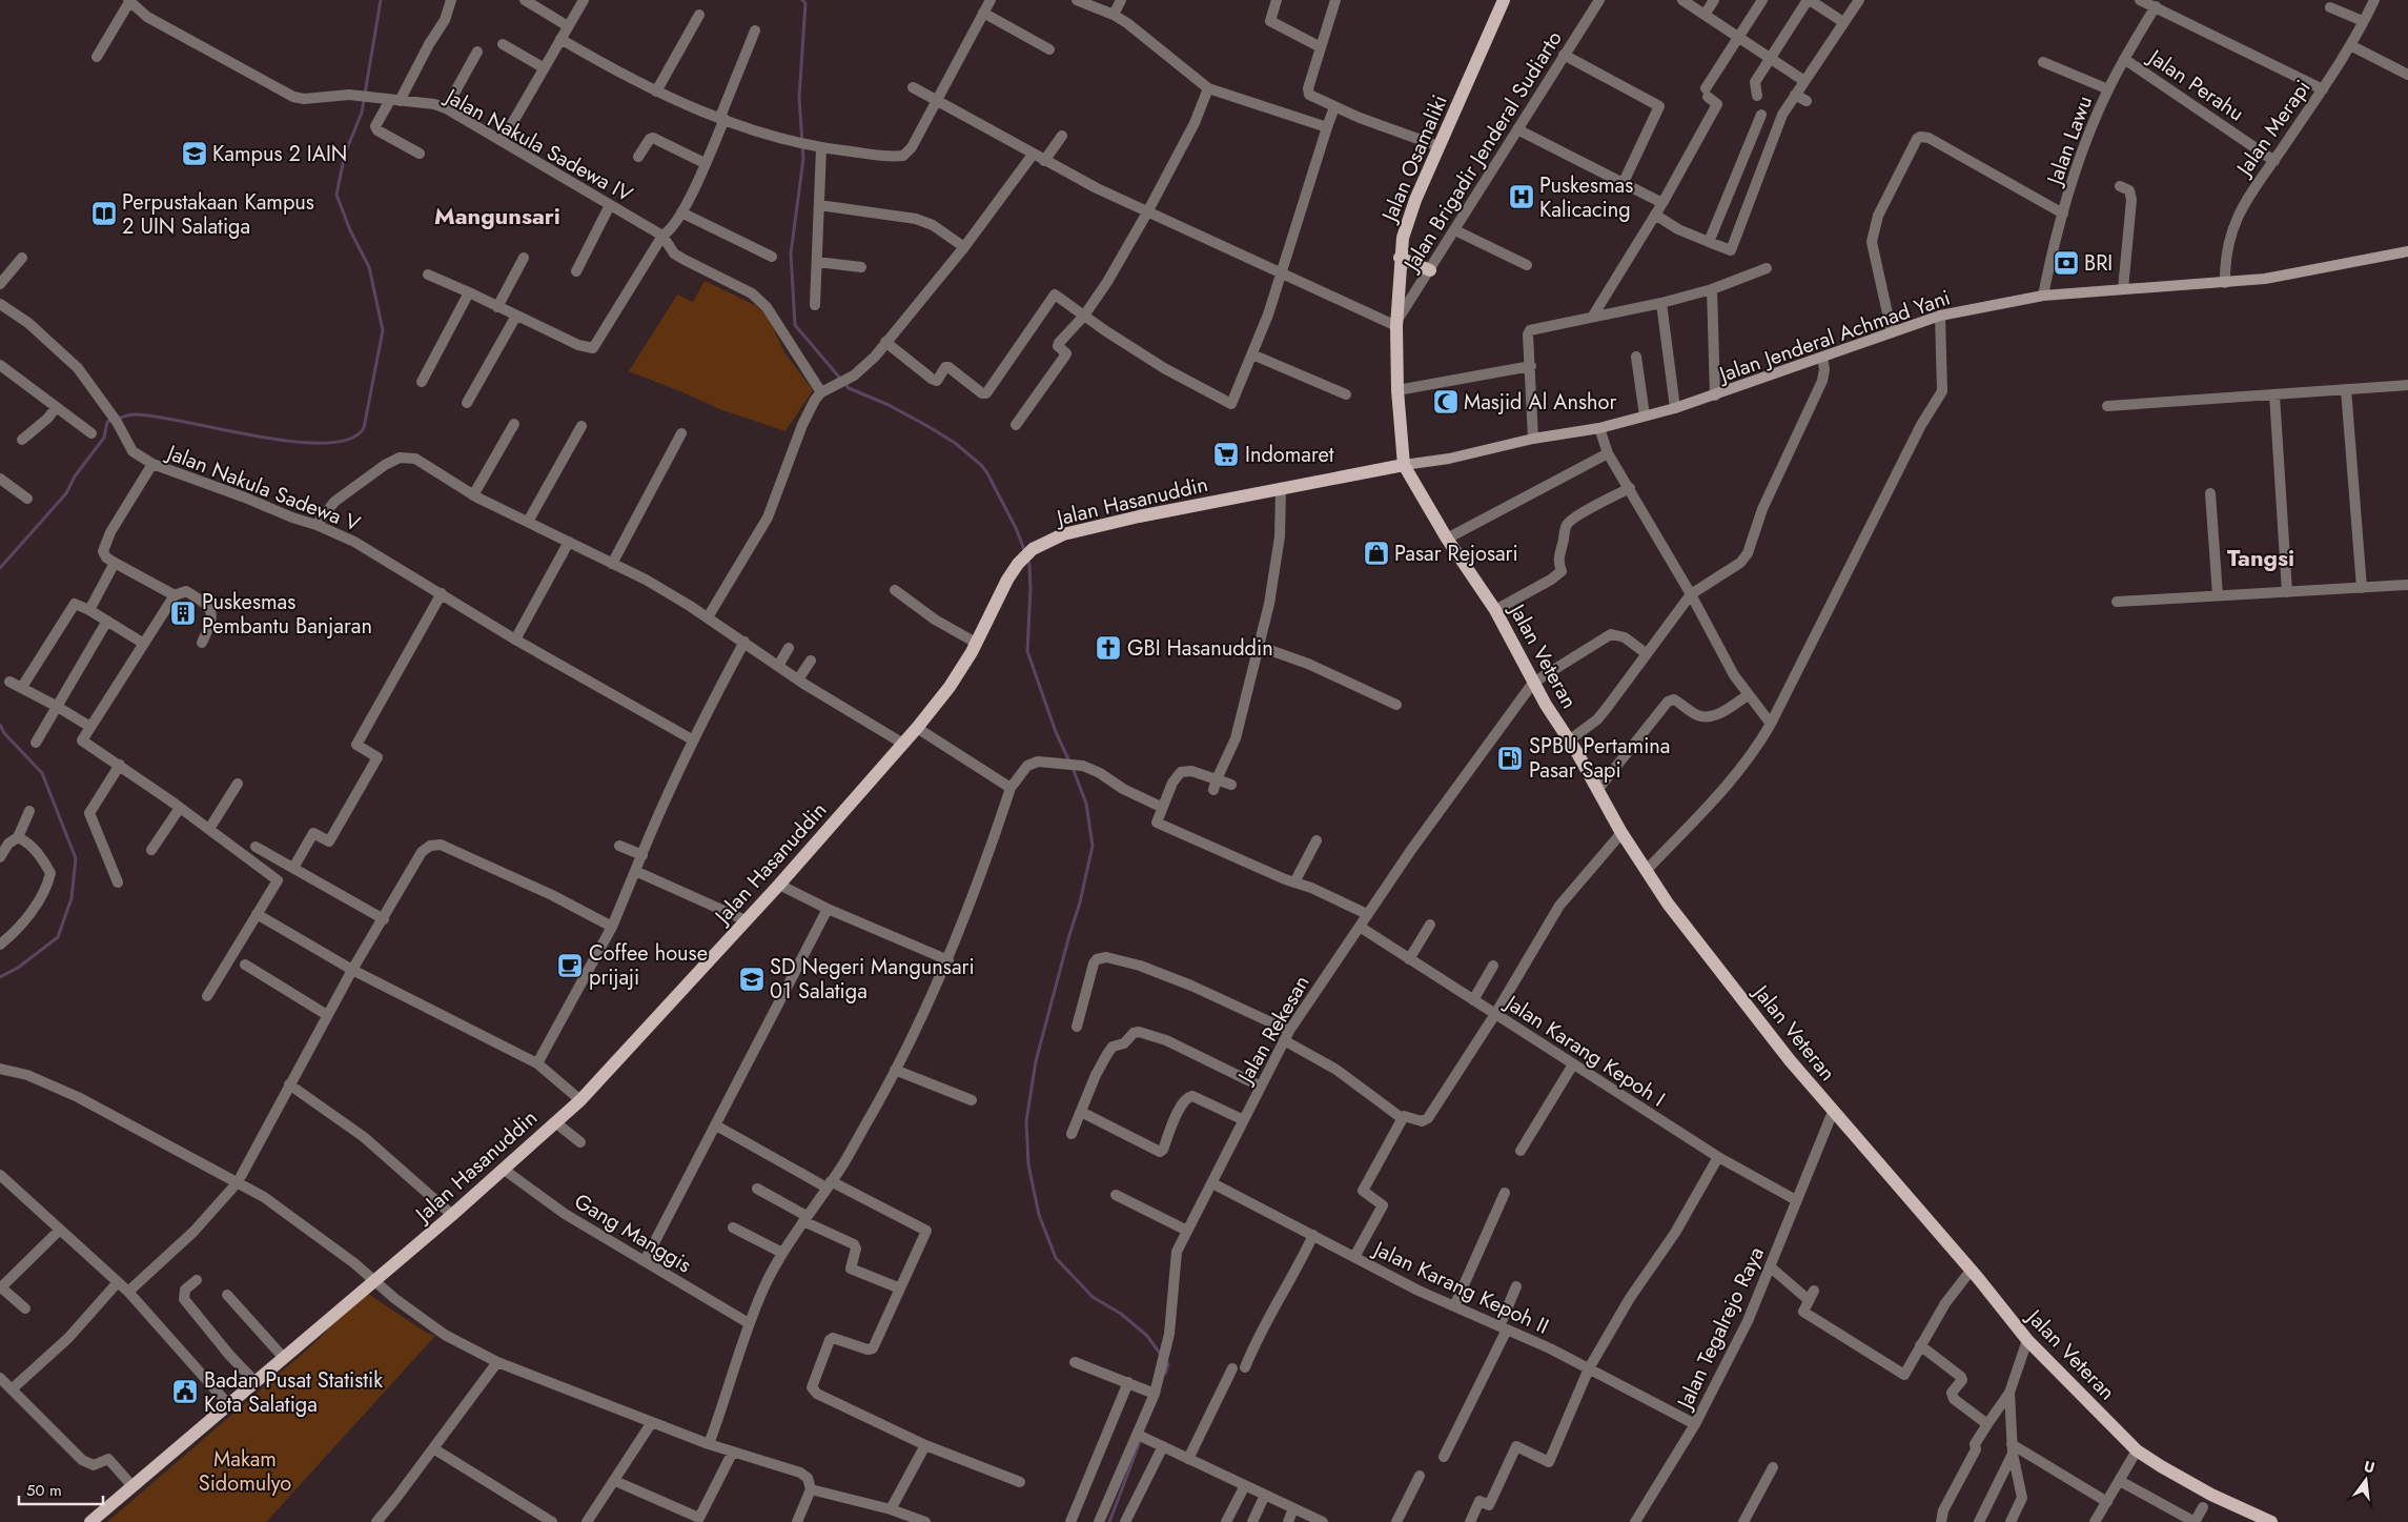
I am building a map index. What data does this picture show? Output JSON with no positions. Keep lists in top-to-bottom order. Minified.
{"streets":{"main road":["Jalan Osamaliki","Jalan Jenderal Achmad Yani","Jalan Hasanuddin","Jalan Veteran"],"street":["Jalan Perahu","Jalan Merapi","Jalan Lawu","Jalan Nakula Sadewa IV","Jalan Brigadir Jenderal Sudiarto","Jalan Nakula Sadewa V","Jalan Rekesan","Jalan Karang Kepoh I","Gang Manggis","Jalan Karang Kepoh II","Jalan Tegalrejo Raya"]},"crossings":[["Jalan Perahu","Jalan Merapi"],["Jalan Perahu","Jalan Lawu"],["Jalan Merapi","Jalan Jenderal Achmad Yani"],["Jalan Lawu","Jalan Jenderal Achmad Yani"],["Jalan Brigadir Jenderal Sudiarto","Jalan Osamaliki"],["Jalan Osamaliki","Jalan Jenderal Achmad Yani"],["Jalan Osamaliki","Jalan Hasanuddin"],["Jalan Osamaliki","Jalan Veteran"],["Jalan Jenderal Achmad Yani","Jalan Hasanuddin"],["Jalan Jenderal Achmad Yani","Jalan Veteran"],["Jalan Hasanuddin","Jalan Veteran"],["Jalan Hasanuddin","Gang Manggis"],["Jalan Veteran","Jalan Rekesan"],["Jalan Veteran","Jalan Tegalrejo Raya"],["Jalan Rekesan","Jalan Karang Kepoh I"],["Jalan Rekesan","Jalan Karang Kepoh II"],["Jalan Karang Kepoh I","Jalan Tegalrejo Raya"],["Jalan Karang Kepoh II","Jalan Tegalrejo Raya"]],"districts":["Mangunsari","Tangsi"],"parks":["Makam Sidomulyo"],"places":{"school or university":["Kampus 2 IAIN","SD Negeri Mangunsari 01 Salatiga"],"hospital":["Puskesmas Kalicacing"],"library":["Perpustakaan Kampus 2 UIN Salatiga"],"bank":["BRI"],"mosque":["Masjid Al Anshor"],"supermarket":["Indomaret"],"shop":["Pasar Rejosari"],"building":["Puskesmas Pembantu Banjaran"],"church":["GBI Hasanuddin"],"fuel station":["SPBU Pertamina Pasar Sapi"],"cafe":["Coffee house prijaji"],"public building":["Badan Pusat Statistik Kota Salatiga"]},"scale_bar":"50 m","north":"top"}
